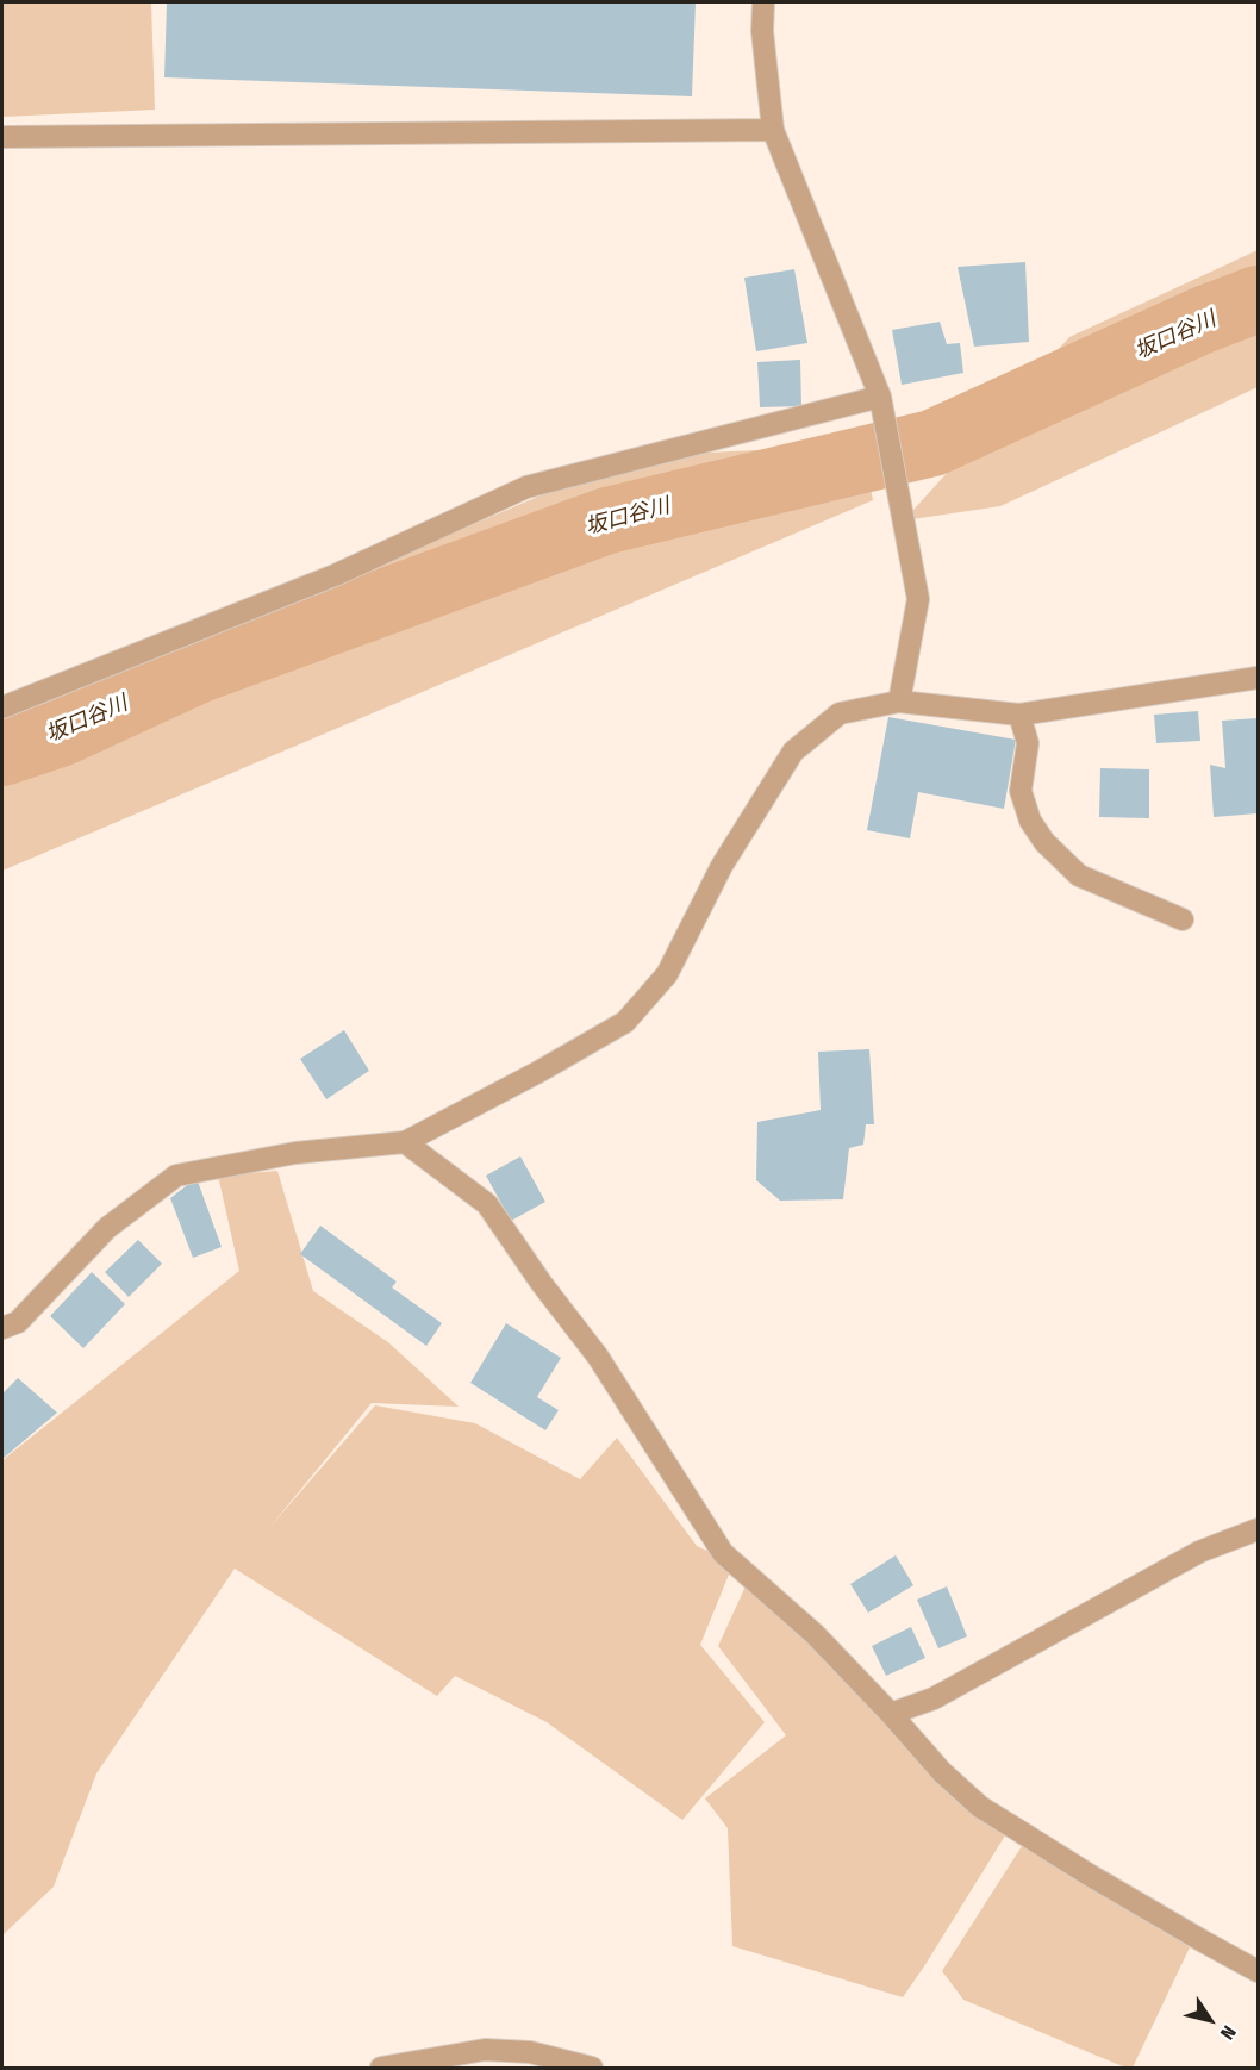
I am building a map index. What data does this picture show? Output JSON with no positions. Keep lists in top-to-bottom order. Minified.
{"water":["坂口谷川"],"north":"bottom right"}
